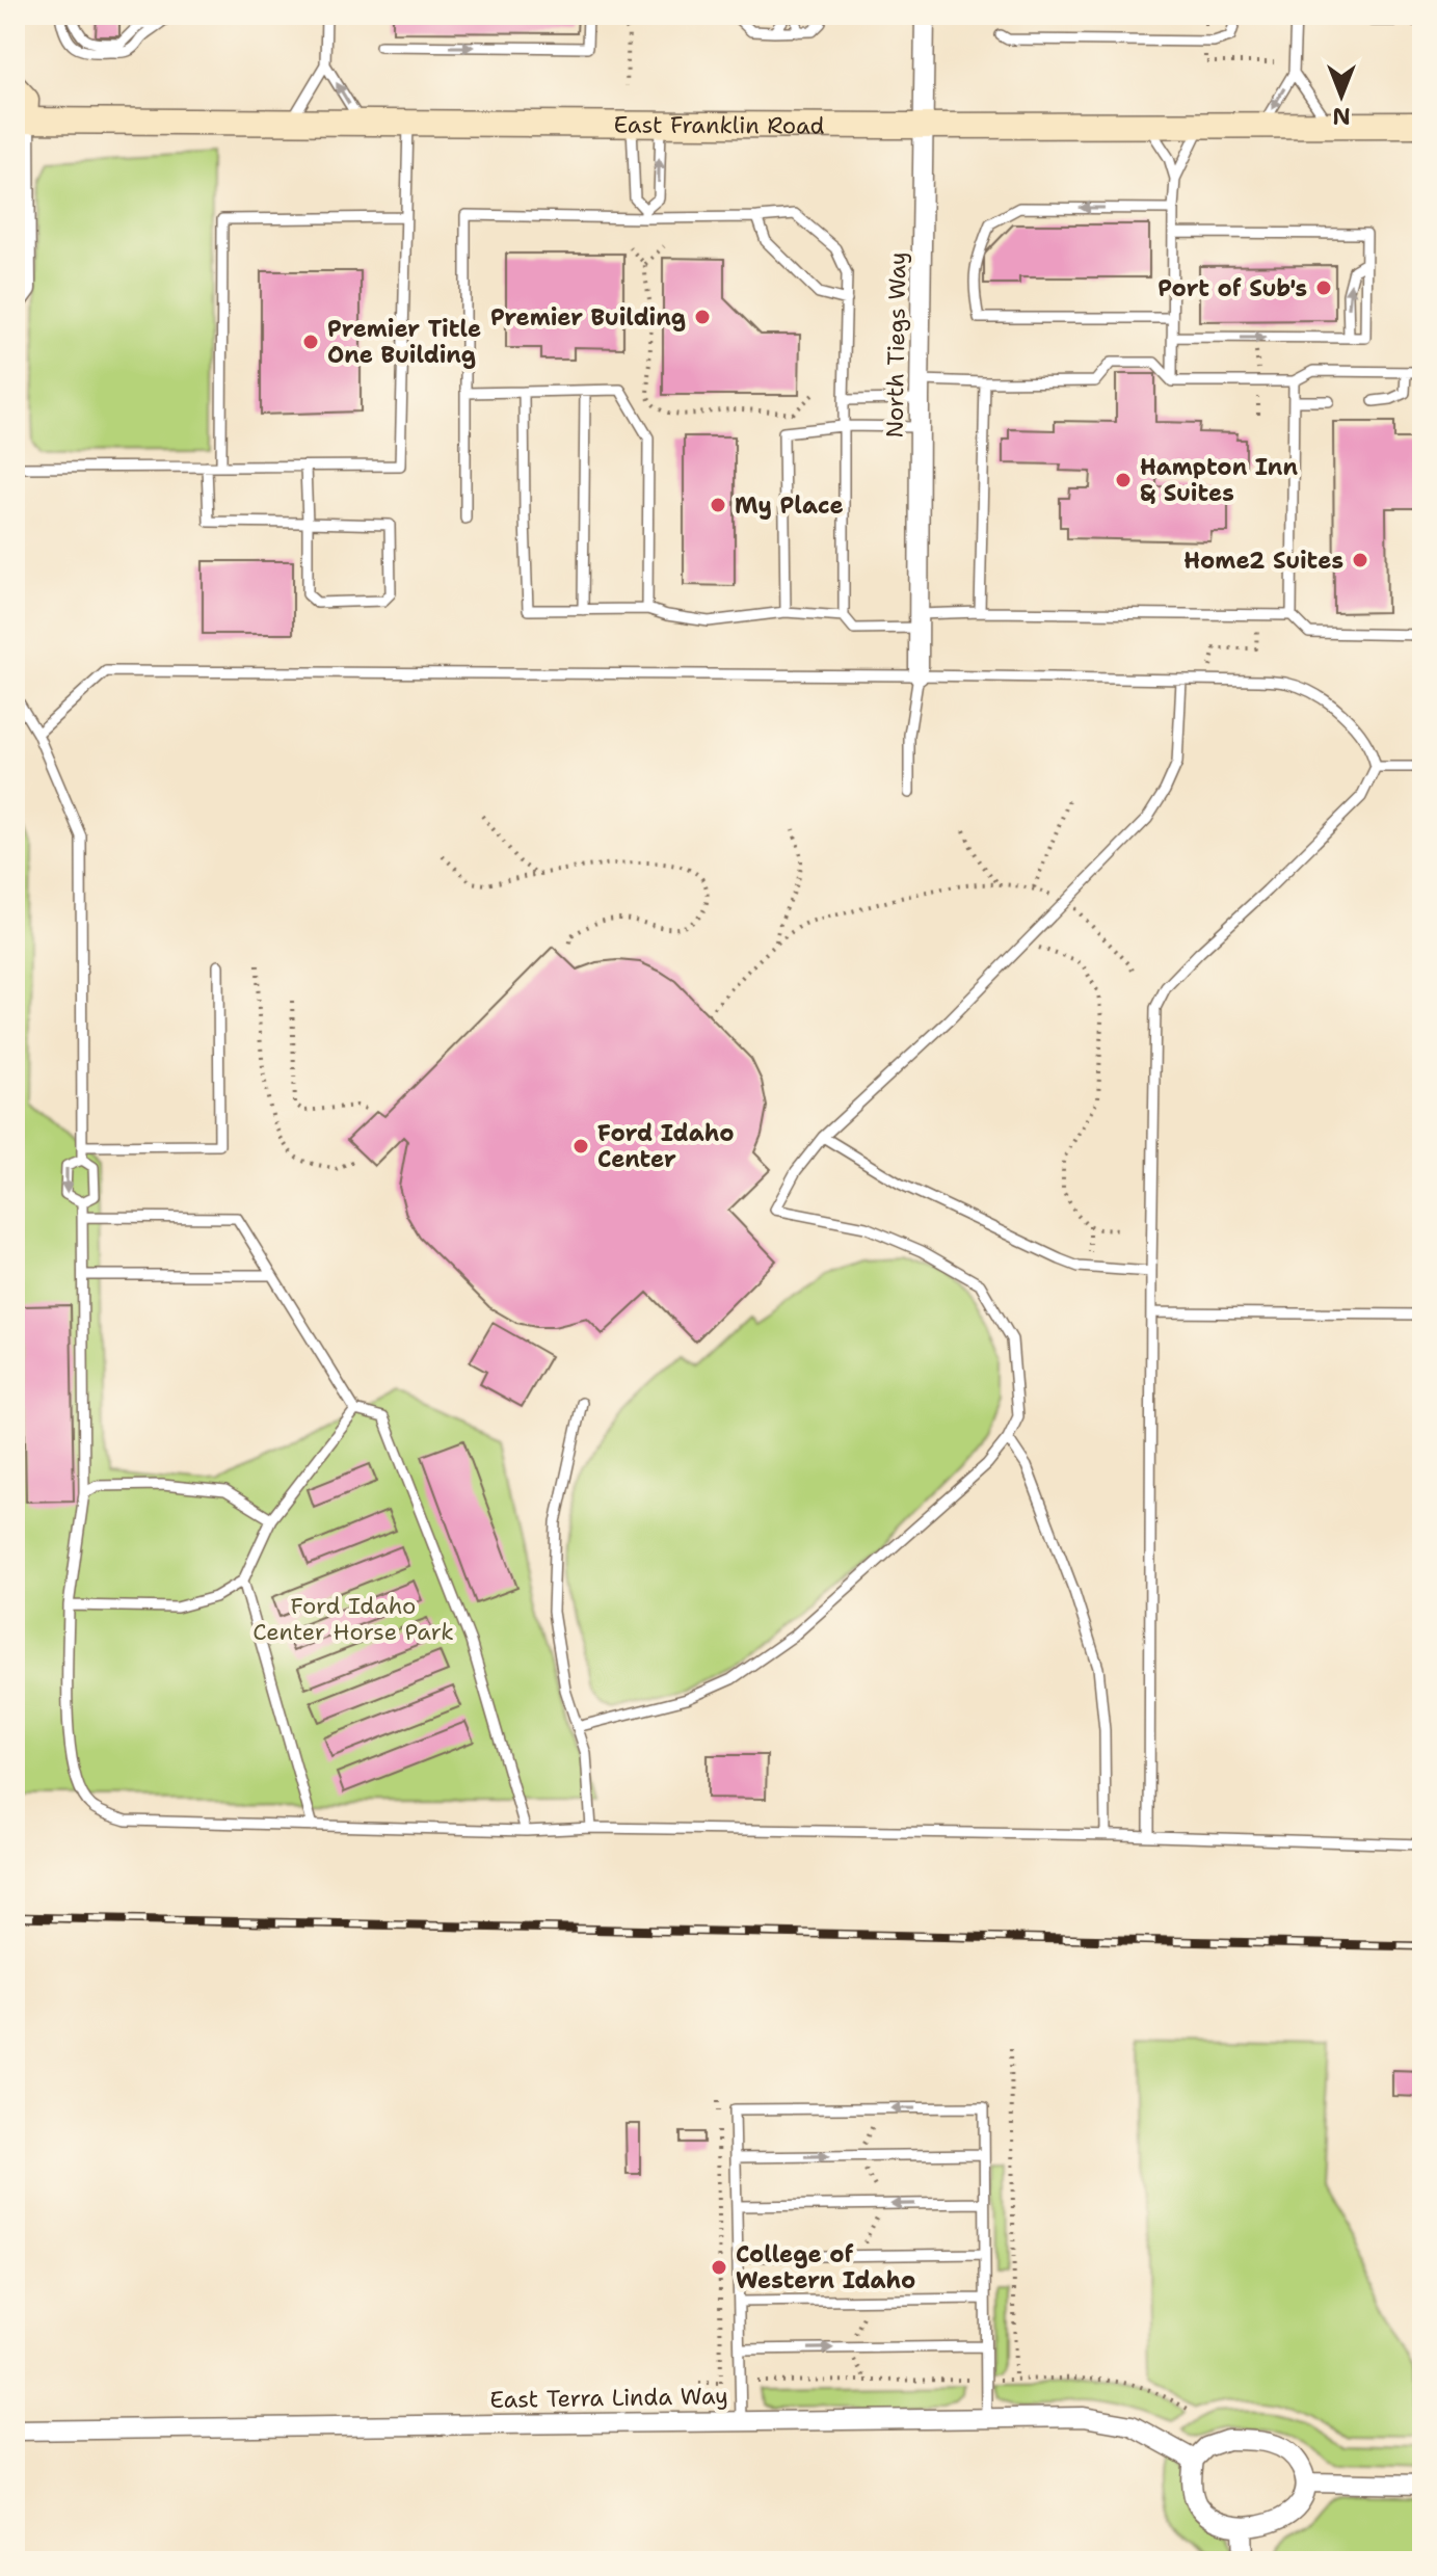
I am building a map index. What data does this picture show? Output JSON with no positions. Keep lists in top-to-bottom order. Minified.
{"streets":{"main road":["East Franklin Road"],"street":["North Tiegs Way","East Terra Linda Way"]},"crossings":[["East Franklin Road","North Tiegs Way"]],"parks":["Ford Idaho Center Horse Park"],"places":["Port of Sub's","Premier Building","Premier Title One Building","Hampton Inn & Suites","My Place","Home2 Suites","Ford Idaho Center","College of Western Idaho"],"north":"bottom"}
